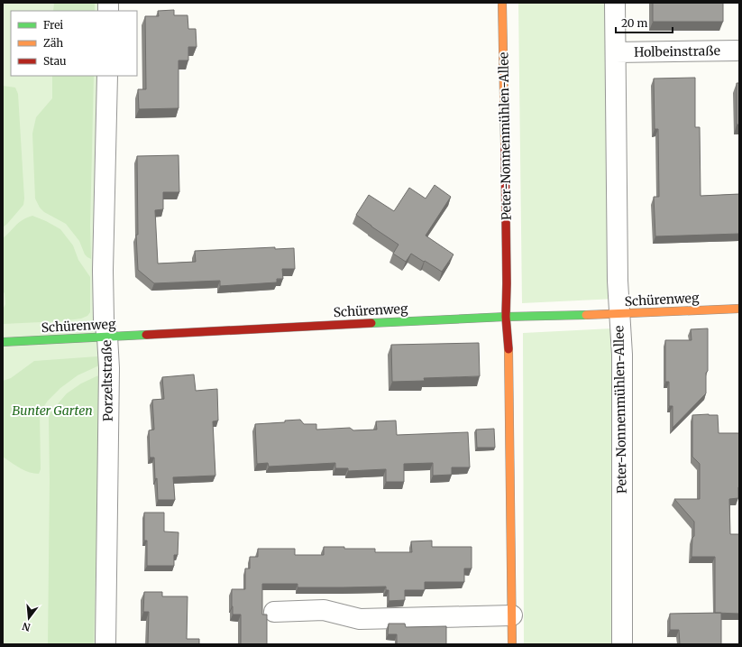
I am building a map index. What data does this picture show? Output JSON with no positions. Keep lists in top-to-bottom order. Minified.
{"streets":{"main road":["Peter-Nonnenmühlen-Allee","Schürenweg"],"street":["Holbeinstraße","Porzeltstraße"]},"crossings":[["Holbeinstraße","Peter-Nonnenmühlen-Allee"],["Peter-Nonnenmühlen-Allee","Schürenweg"],["Schürenweg","Porzeltstraße"]],"parks":["Bunter Garten"],"legend":["Frei","Zäh","Stau"],"scale_bar":"20 m","north":"bottom"}
